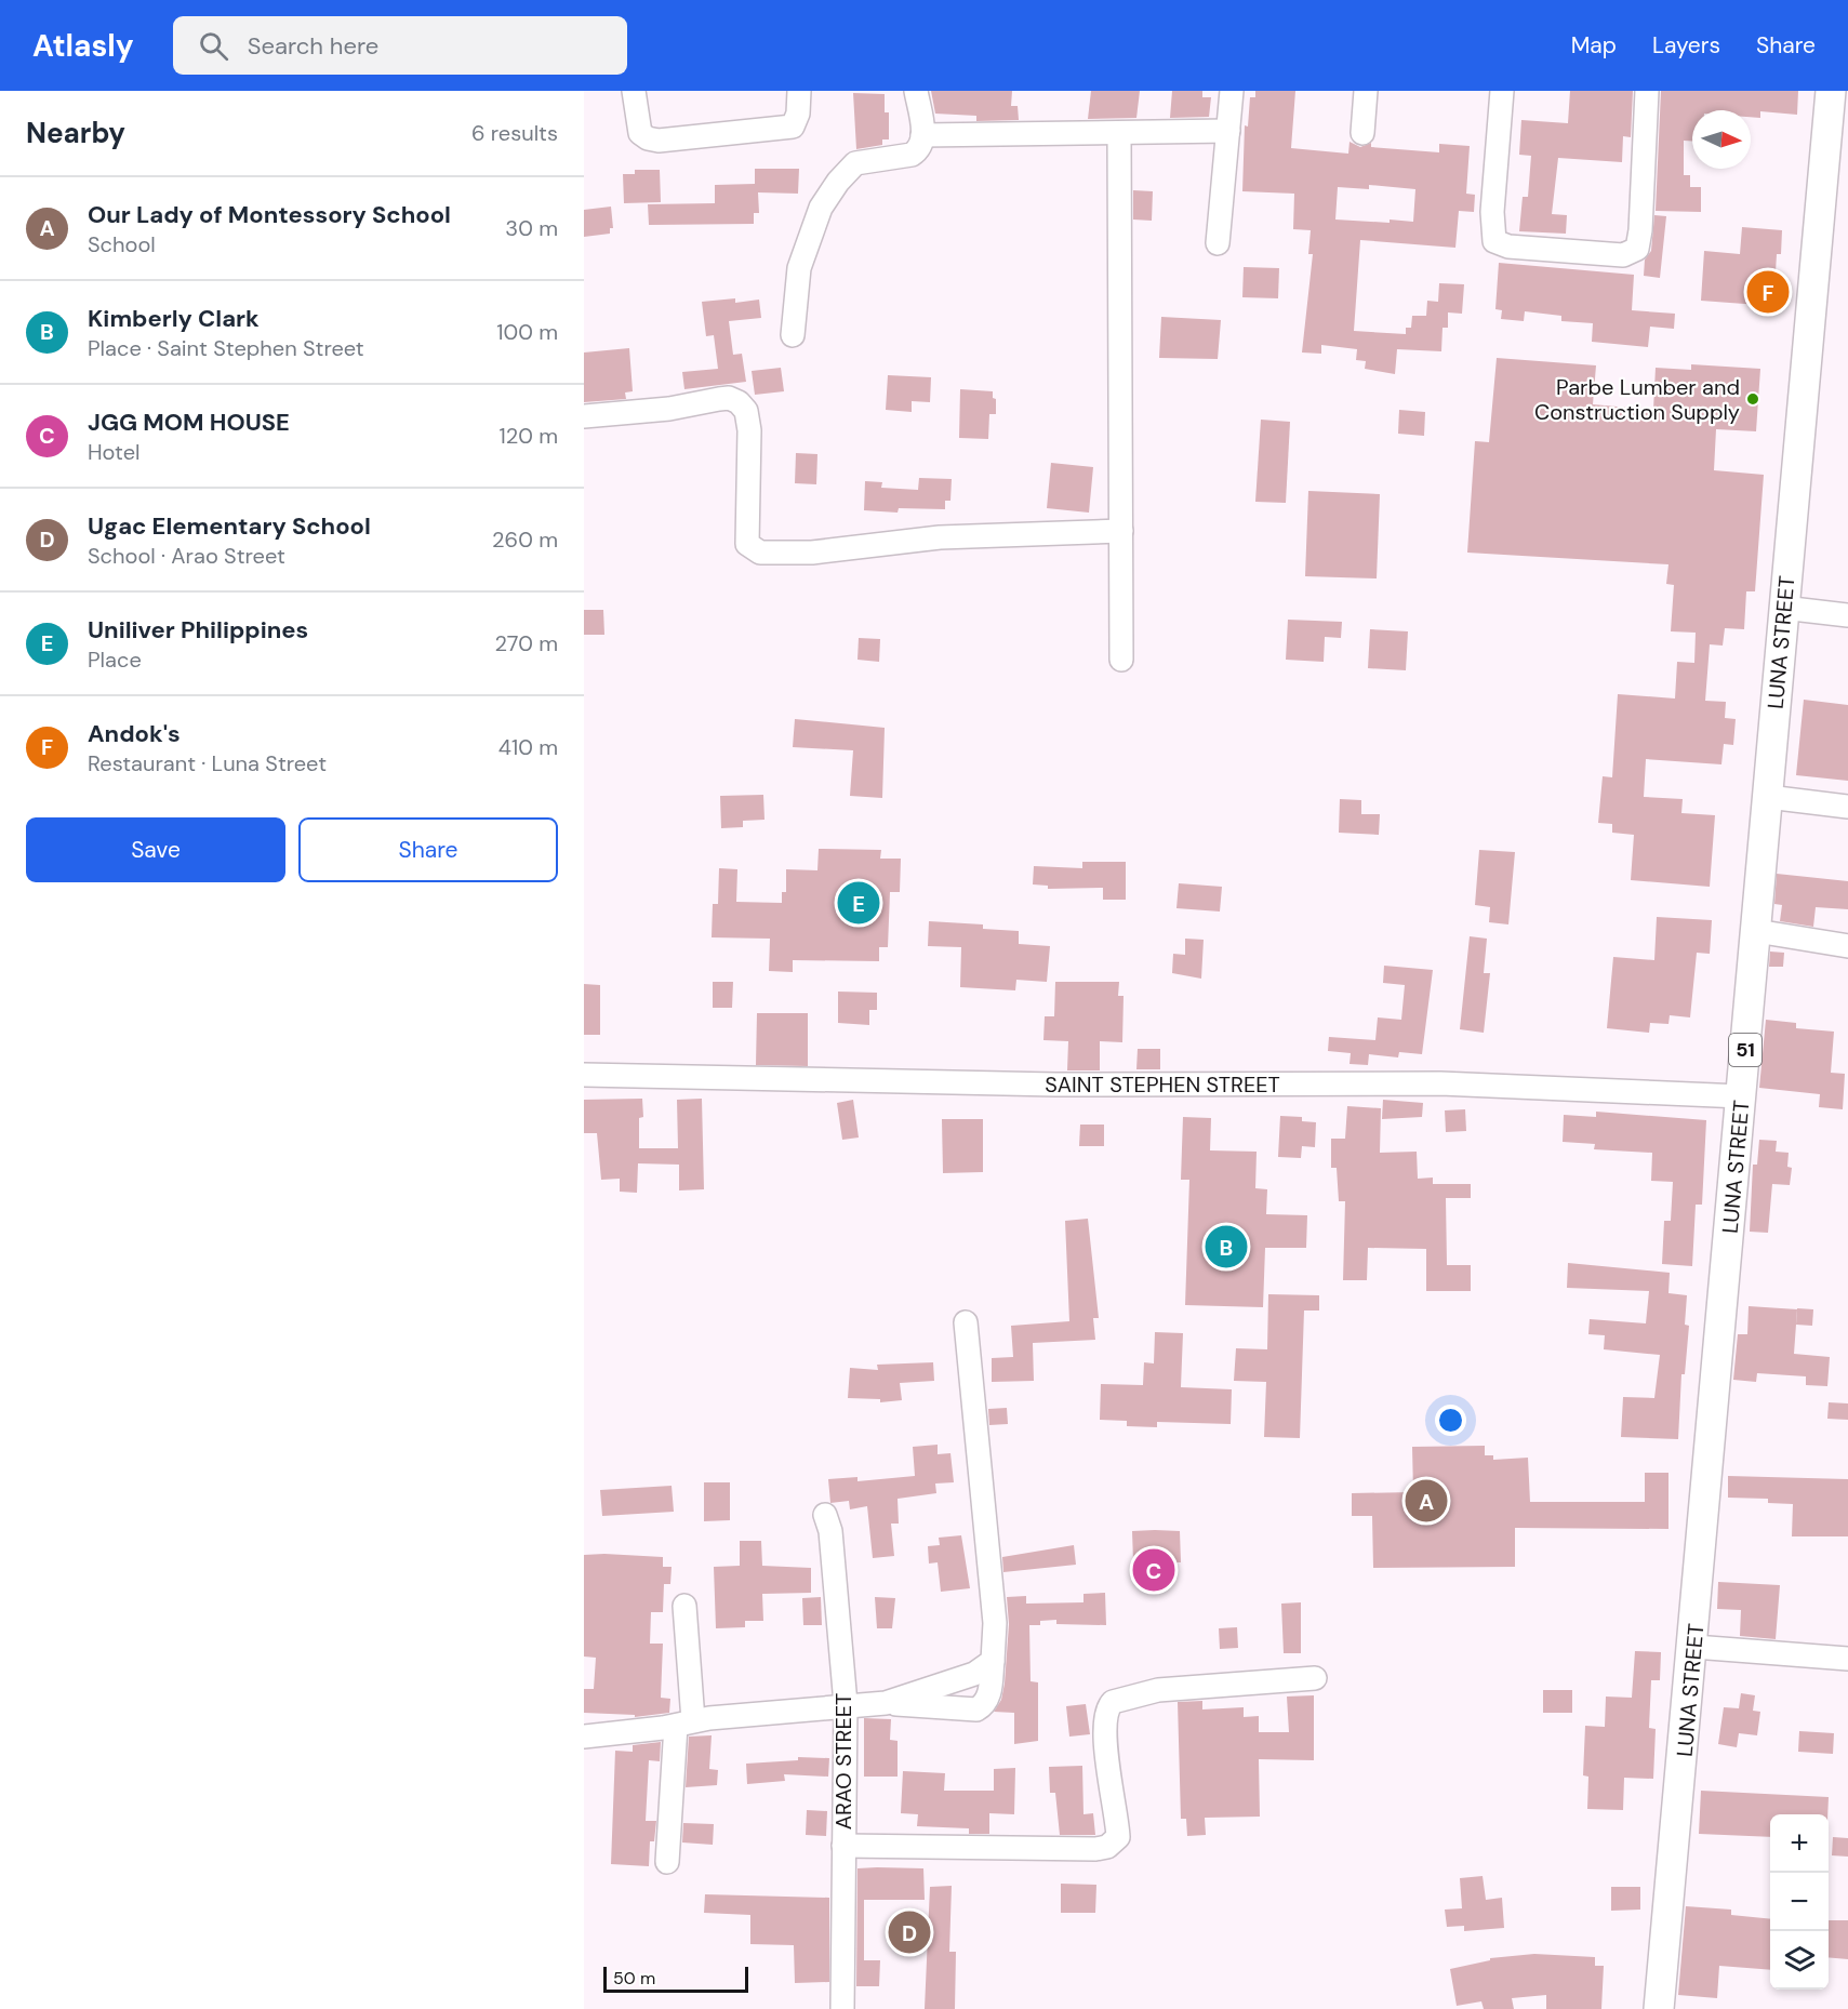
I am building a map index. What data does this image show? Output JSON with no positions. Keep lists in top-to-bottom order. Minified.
{"streets":{"main road":["LUNA STREET","51"],"street":["SAINT STEPHEN STREET","ARAO STREET"]},"crossings":[["LUNA STREET","SAINT STEPHEN STREET"]],"places":["Parbe Lumber and Construction Supply"],"scale_bar":"50 m","north":"right","page":{"header":"Atlasly","search":"Search here","nav":["Map","Layers","Share"],"heading":["Nearby","6 results"],"list":[{"mark":"A","name":"Our Lady of Montessory School","note":"School","value":"30 m"},{"mark":"B","name":"Kimberly Clark","note":"Place · Saint Stephen Street","value":"100 m"},{"mark":"C","name":"JGG MOM HOUSE","note":"Hotel","value":"120 m"},{"mark":"D","name":"Ugac Elementary School","note":"School · Arao Street","value":"260 m"},{"mark":"E","name":"Uniliver Philippines","note":"Place","value":"270 m"},{"mark":"F","name":"Andok's","note":"Restaurant · Luna Street","value":"410 m"}],"pins":["F","E","B","A","C","D"],"buttons":["Save","Share"],"map_buttons":["+","−"],"scale":"50 m"}}
